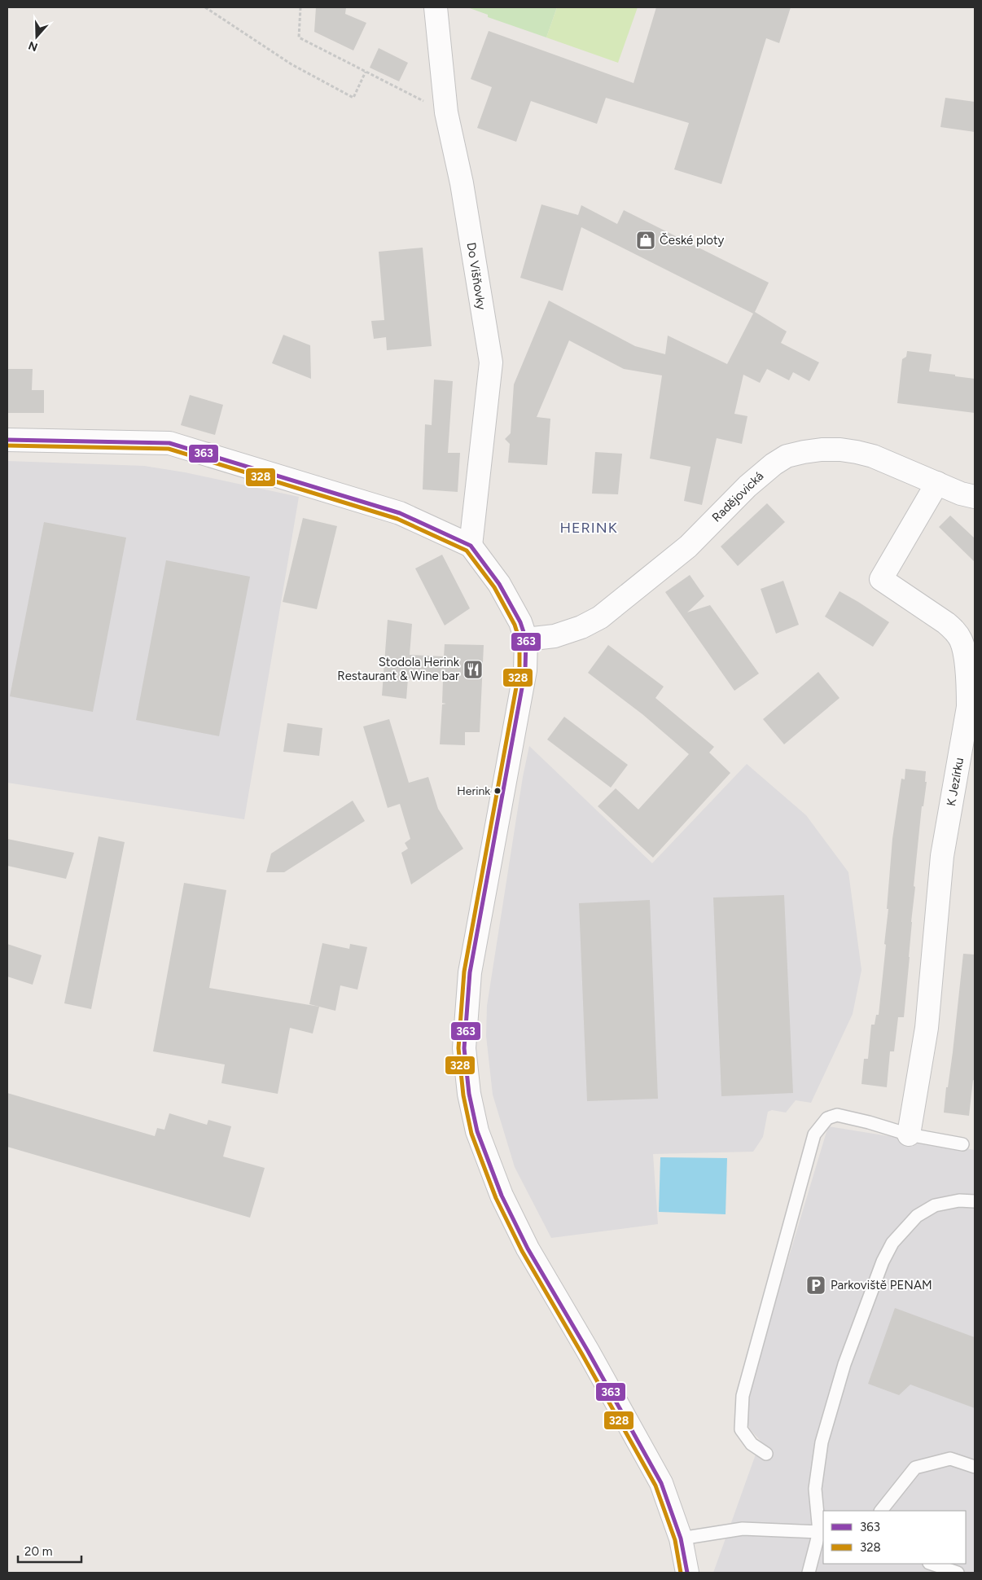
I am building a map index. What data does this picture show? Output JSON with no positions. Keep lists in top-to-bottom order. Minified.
{"streets":{"street":["Do Višňovky","Radějovická","K Jezírku"]},"crossings":[["Radějovická","K Jezírku"]],"districts":["HERINK"],"places":{"shop":["České ploty"],"restaurant":["Stodola Herink Restaurant & Wine bar"],"other":["Herink"],"parking":["Parkoviště PENAM"]},"lines":["transit line 363","transit line 328"],"legend":["363","328"],"scale_bar":"20 m","north":"bottom"}
